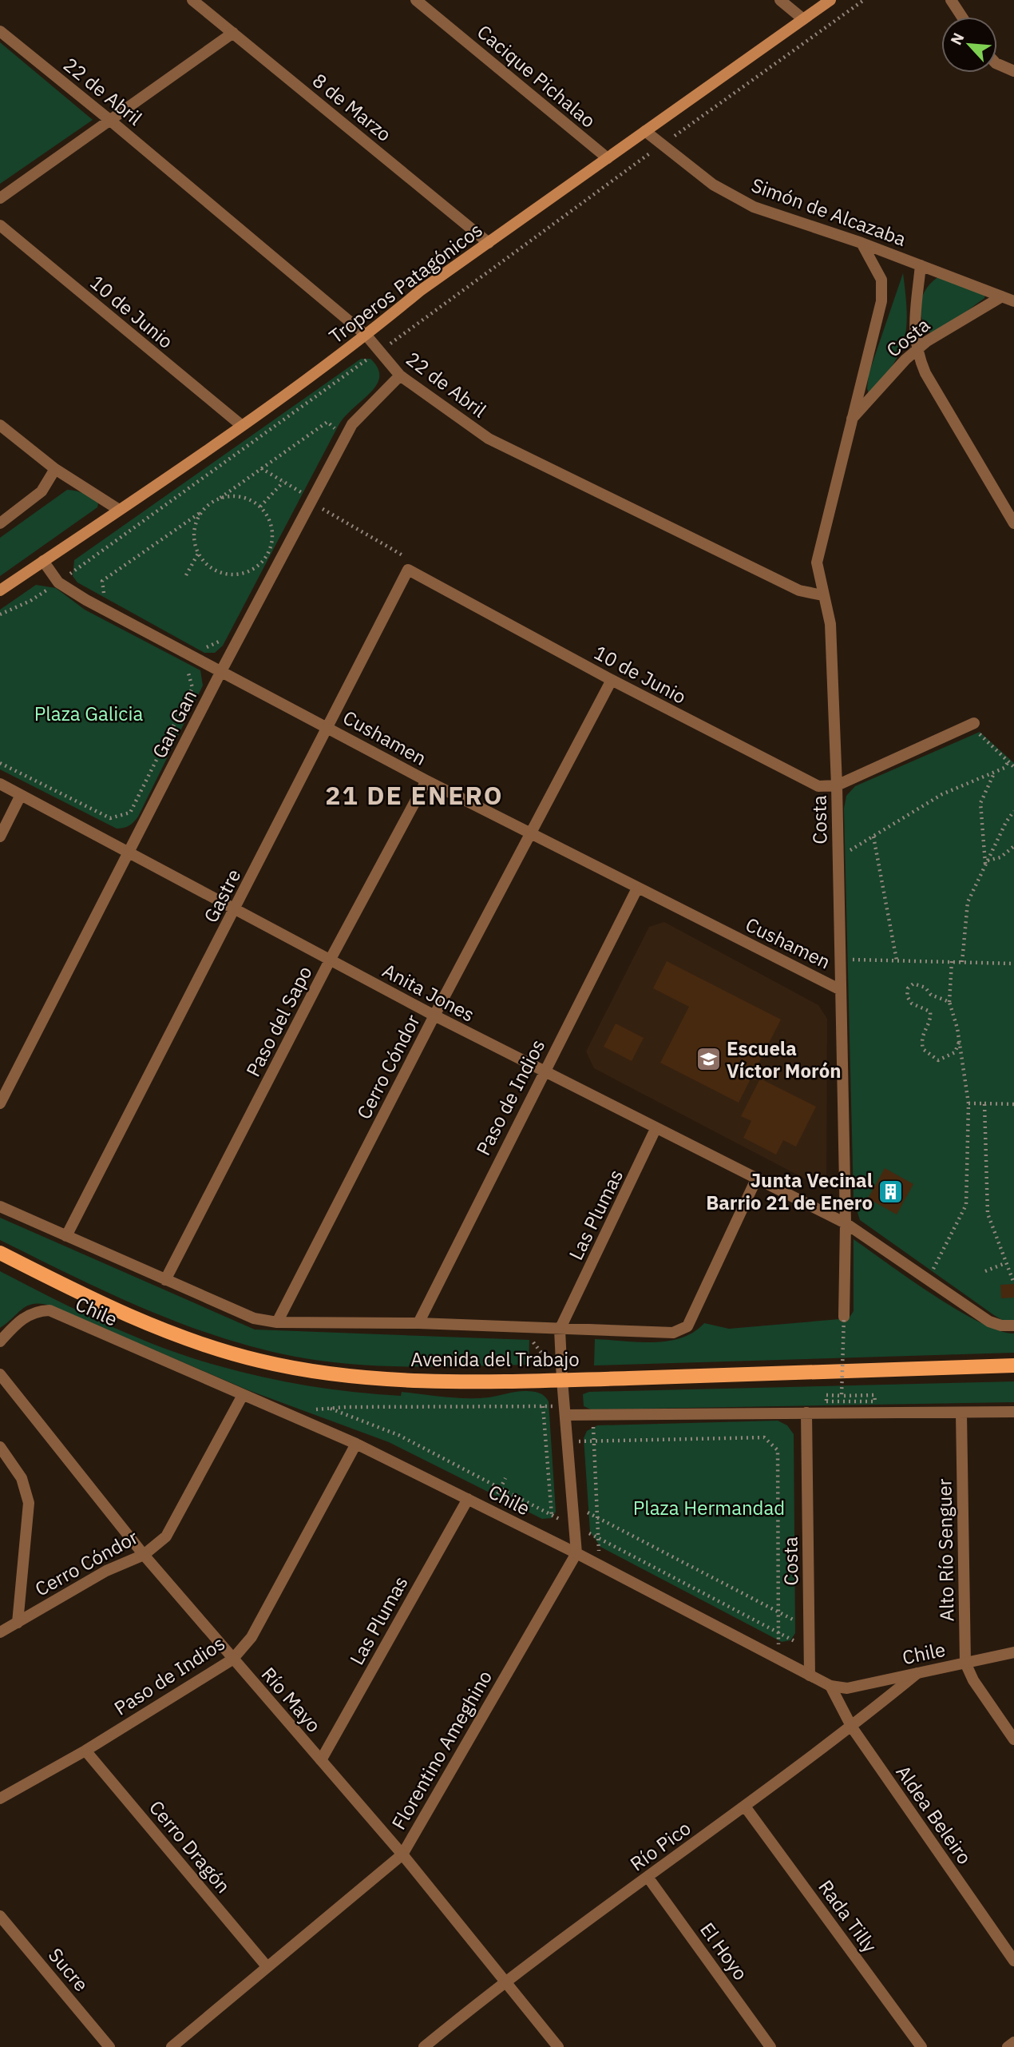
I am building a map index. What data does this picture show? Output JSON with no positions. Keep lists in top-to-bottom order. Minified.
{"streets":{"main road":["Troperos Patagónicos","Avenida del Trabajo"],"street":["Cacique Pichalao","22 de Abril","8 de Marzo","Simón de Alcazaba","10 de Junio","Costa","Gan Gan","Cushamen","Gastre","Anita Jones","Paso del Sapo","Cerro Cóndor","Paso de Indios","Las Plumas","Chile","Alto Río Senguer","Río Mayo","Florentino Ameghino","Aldea Beleiro","Río Pico","Cerro Dragón","Rada Tilly","El Hoyo","Sucre"]},"crossings":[["Cacique Pichalao","Troperos Patagónicos"],["22 de Abril","Troperos Patagónicos"],["22 de Abril","Costa"],["22 de Abril","Gan Gan"],["8 de Marzo","Troperos Patagónicos"],["Simón de Alcazaba","Troperos Patagónicos"],["Simón de Alcazaba","Costa"],["Troperos Patagónicos","10 de Junio"],["Troperos Patagónicos","Cushamen"],["10 de Junio","Costa"],["10 de Junio","Gastre"],["10 de Junio","Cerro Cóndor"],["Costa","Cushamen"],["Costa","Anita Jones"],["Costa","Chile"],["Gan Gan","Cushamen"],["Gan Gan","Anita Jones"],["Cushamen","Gastre"],["Cushamen","Paso del Sapo"],["Cushamen","Cerro Cóndor"],["Cushamen","Paso de Indios"],["Gastre","Anita Jones"],["Gastre","Avenida del Trabajo"],["Anita Jones","Paso del Sapo"],["Anita Jones","Cerro Cóndor"],["Anita Jones","Paso de Indios"],["Anita Jones","Las Plumas"],["Anita Jones","Avenida del Trabajo"],["Paso del Sapo","Avenida del Trabajo"],["Cerro Cóndor","Chile"],["Cerro Cóndor","Avenida del Trabajo"],["Cerro Cóndor","Río Mayo"],["Paso de Indios","Chile"],["Paso de Indios","Avenida del Trabajo"],["Paso de Indios","Río Mayo"],["Paso de Indios","Cerro Dragón"],["Las Plumas","Chile"],["Las Plumas","Avenida del Trabajo"],["Las Plumas","Río Mayo"],["Chile","Alto Río Senguer"],["Chile","Florentino Ameghino"],["Chile","Aldea Beleiro"],["Chile","Río Pico"],["Río Mayo","Florentino Ameghino"],["Río Mayo","Río Pico"],["Florentino Ameghino","Cerro Dragón"],["Aldea Beleiro","Río Pico"],["Río Pico","Rada Tilly"],["Río Pico","El Hoyo"]],"districts":["21 DE ENERO"],"parks":["Plaza Galicia","Plaza Hermandad"],"places":{"school or university":["Escuela Víctor Morón"],"building":["Junta Vecinal Barrio 21 de Enero"]},"north":"top left"}
